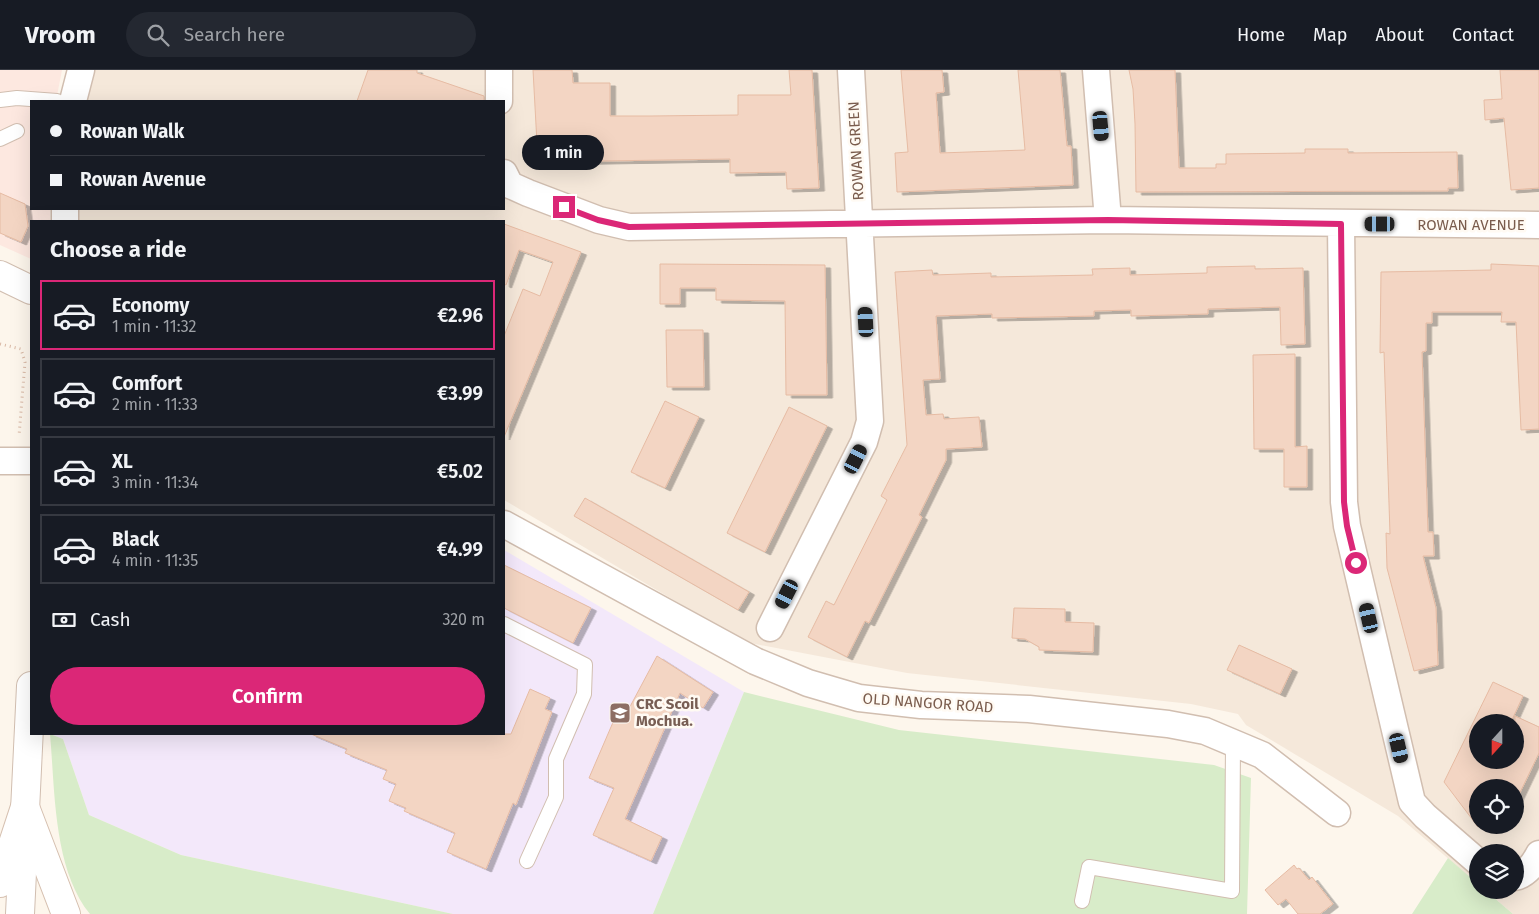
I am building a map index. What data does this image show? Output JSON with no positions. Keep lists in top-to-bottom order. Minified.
{"streets":{"street":["ROWAN GREEN","ROWAN AVENUE","OLD NANGOR ROAD"]},"crossings":[["ROWAN GREEN","ROWAN AVENUE"]],"places":{"school or university":["CRC Scoil Mochua."]},"north":"bottom","page":{"header":"Vroom","search":"Search here","nav":["Home","Map","About","Contact"],"banner":["Rowan Walk","Rowan Avenue"],"bubble":"1 min","heading":"Choose a ride","list":[{"name":"Economy","note":"1 min · 11:32","value":"€2.96"},{"name":"Comfort","note":"2 min · 11:33","value":"€3.99"},{"name":"XL","note":"3 min · 11:34","value":"€5.02"},{"name":"Black","note":"4 min · 11:35","value":"€4.99"}],"pay":["Cash","320 m"],"buttons":"Confirm"}}
